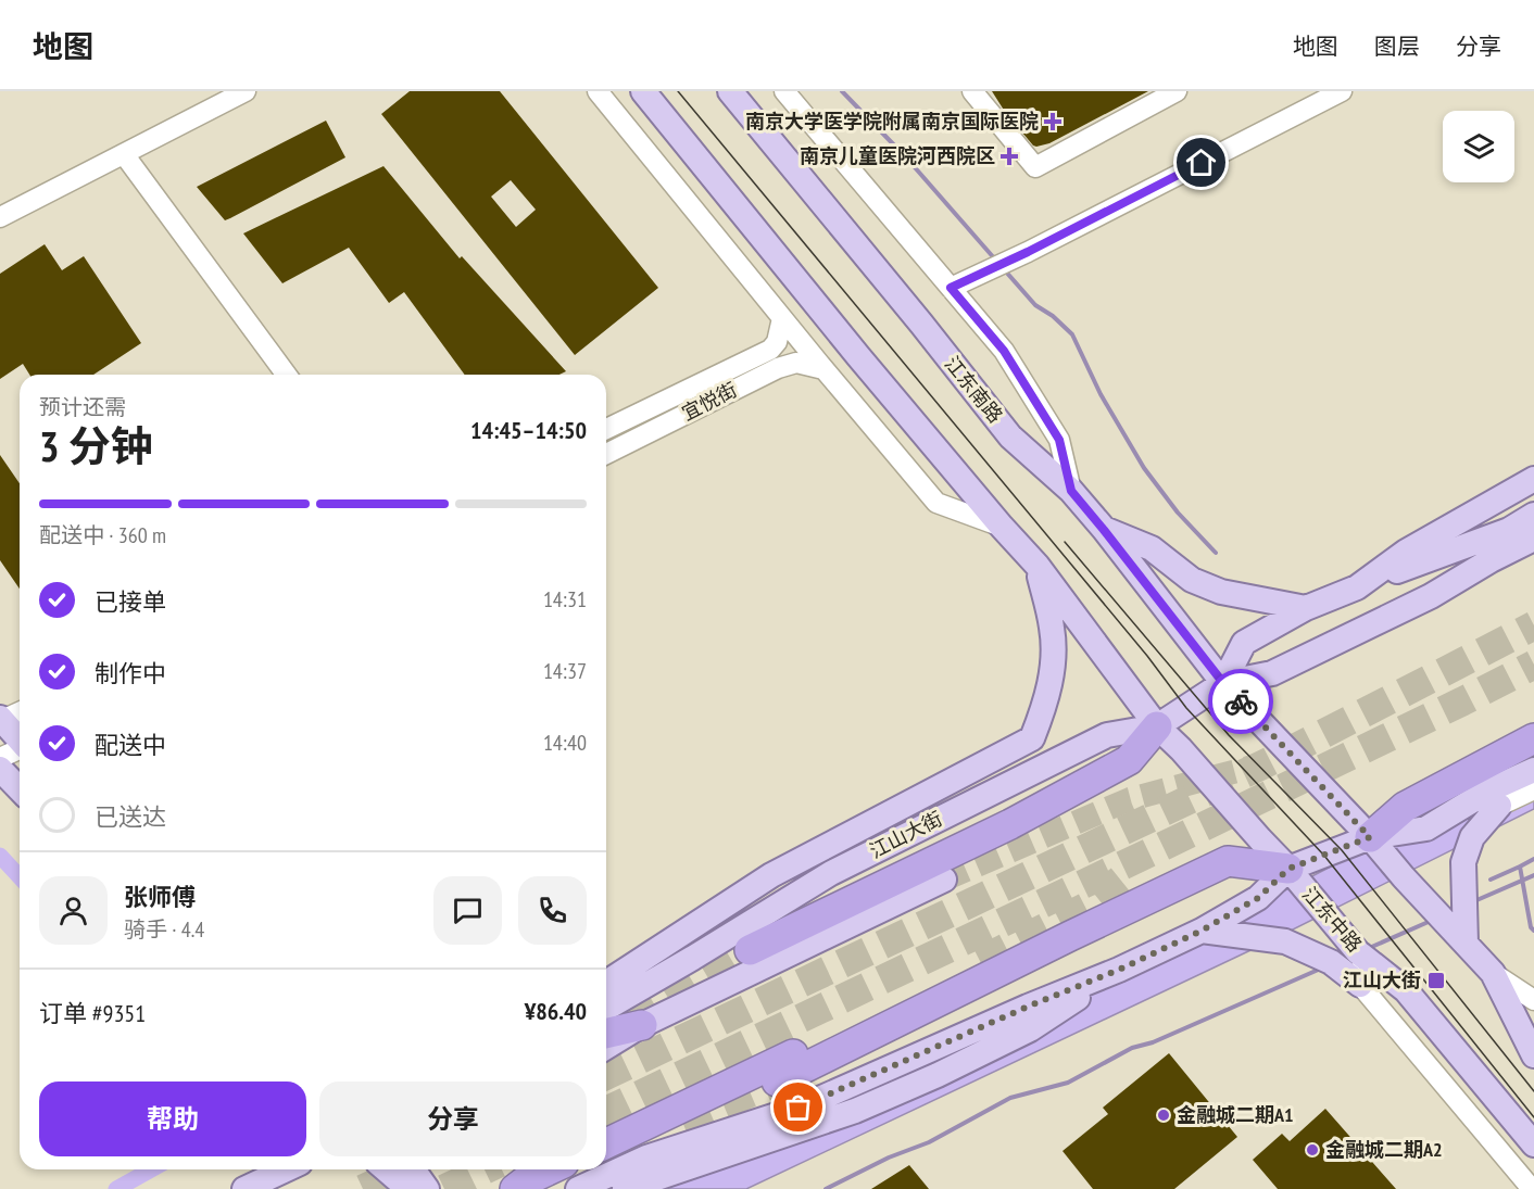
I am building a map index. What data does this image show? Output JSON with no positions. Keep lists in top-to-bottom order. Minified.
{"streets":{"main road":["江东南路","江山大街","江东中路"],"street":["宜悦街"]},"crossings":[["江东南路","江山大街"],["江山大街","江东中路"]],"places":{"health":["南京大学医学院附属南京国际医院","南京儿童医院河西院区"],"transit":["江山大街"],"other":["金融城二期A1","金融城二期A2"]},"page":{"header":"地图","nav":["地图","图层","分享"],"heading":["3 分钟","预计还需","14:45–14:50"],"panel":["张师傅","骑手 · 4.4","订单 #9351","¥86.40"],"bar":"配送中 · 360 m","list":[["已接单","14:31"],["制作中","14:37"],["配送中","14:40"],"已送达"],"buttons":["帮助","分享"]}}
